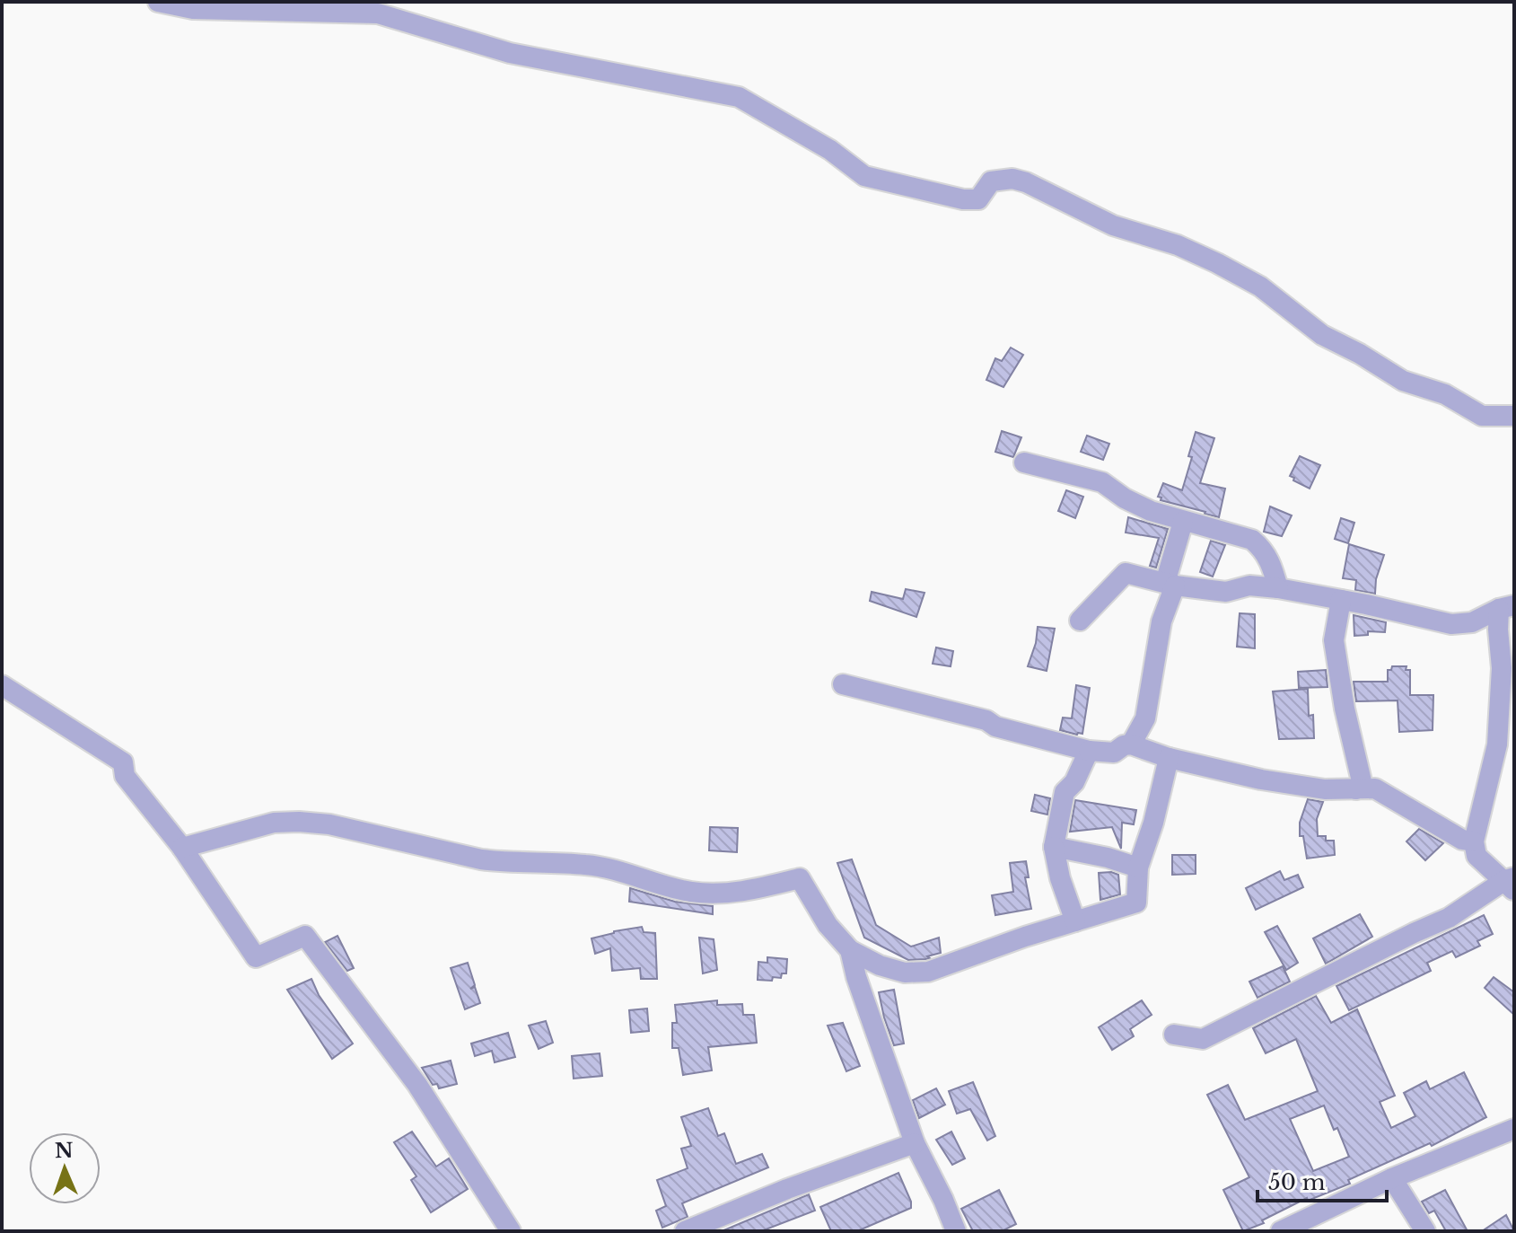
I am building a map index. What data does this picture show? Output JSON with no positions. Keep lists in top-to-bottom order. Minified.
{"scale_bar":"50 m","north":"top"}
